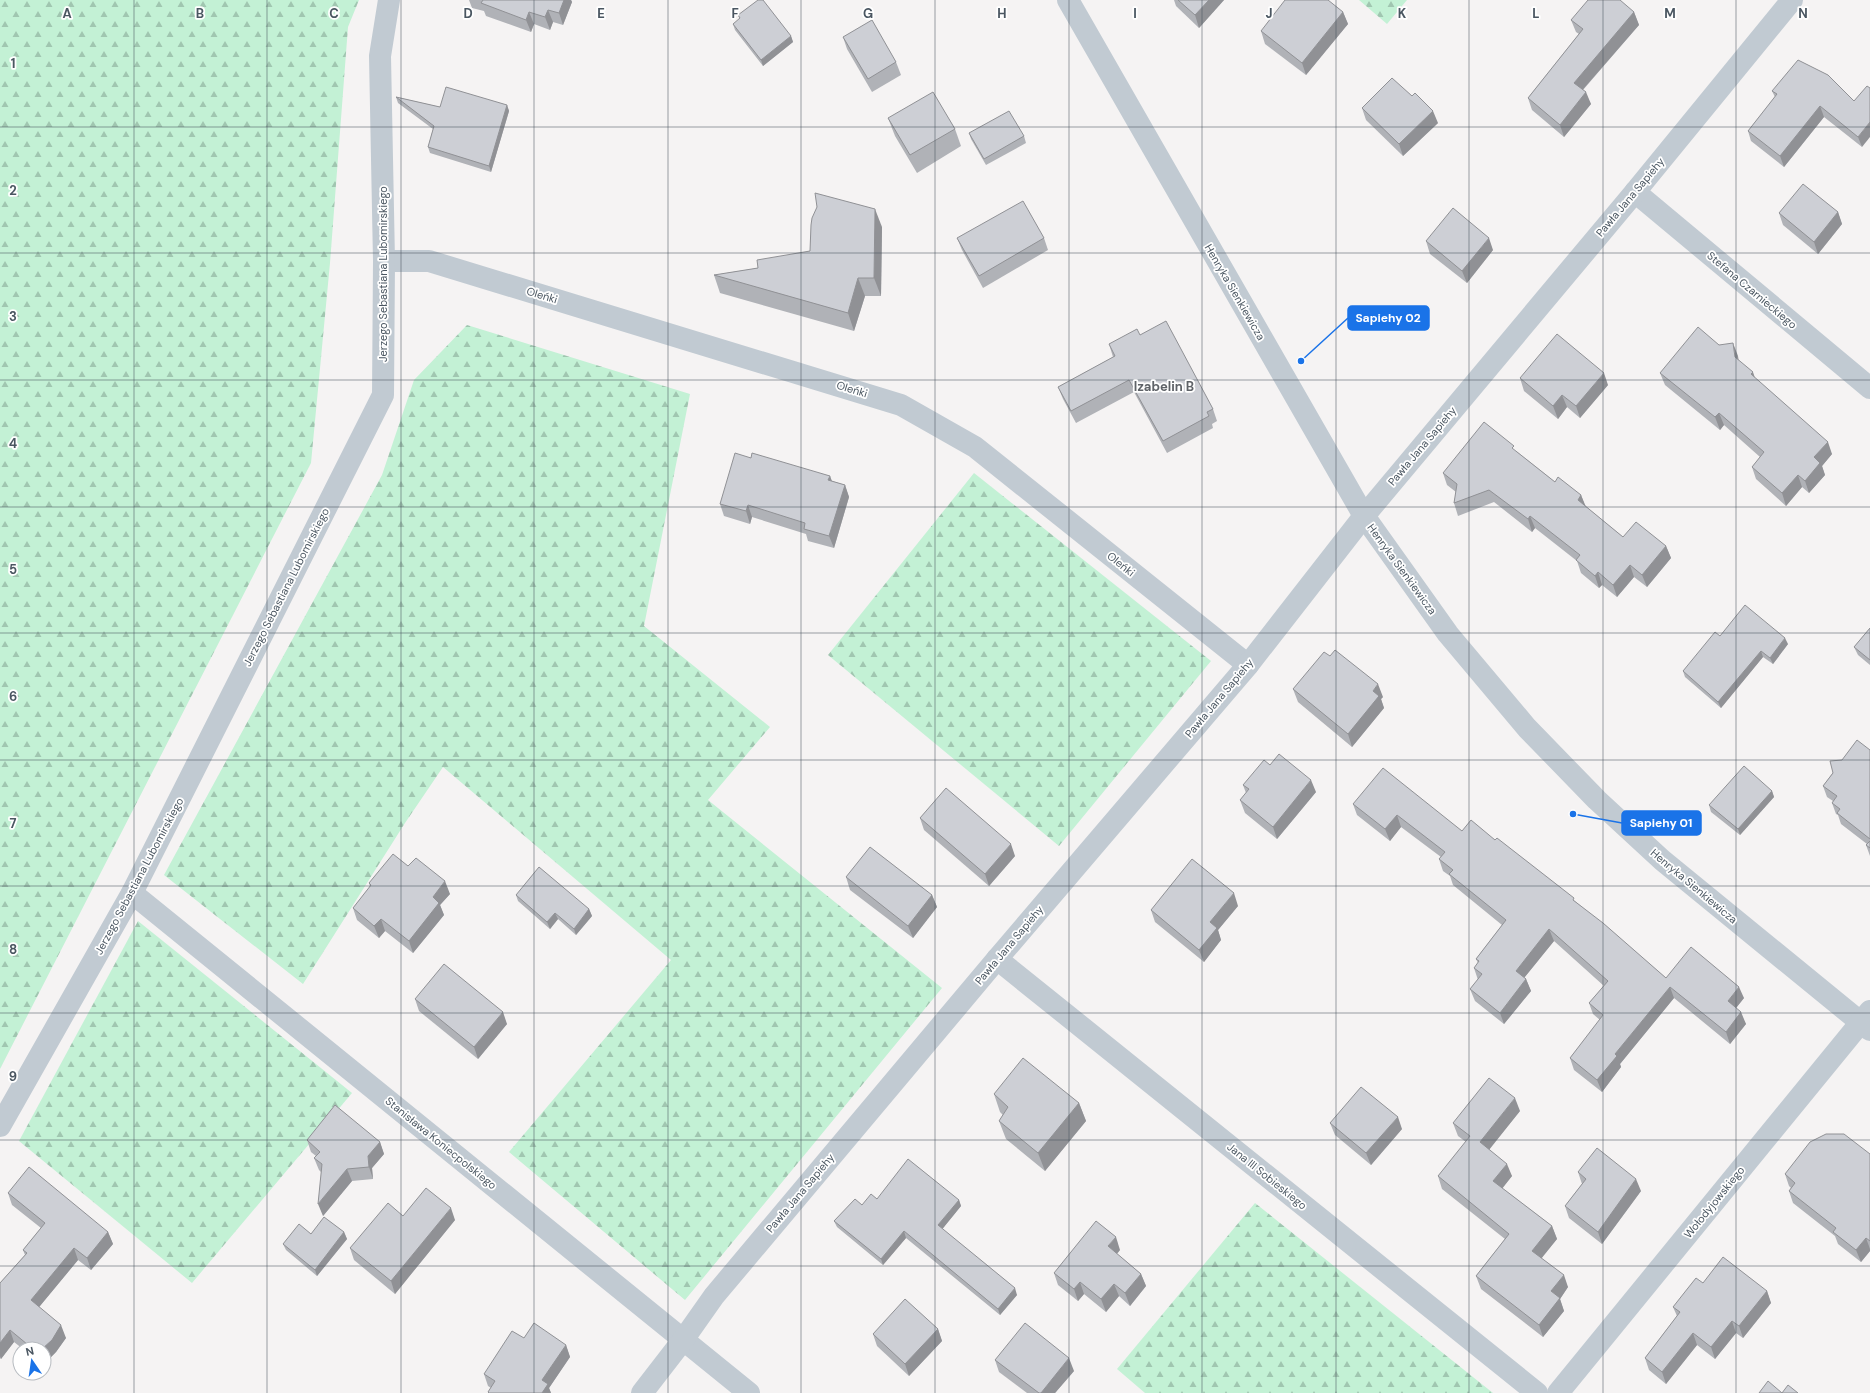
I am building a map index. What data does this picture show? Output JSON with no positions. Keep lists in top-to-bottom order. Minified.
{"streets":{"street":["Pawła Jana Sapiehy","Jerzego Sebastiana Lubomirskiego","Stefana Czarnieckiego","Henryka Sienkiewicza","Oleńki","Stanisława Koniecpolskiego","Jana III Sobieskiego","Wołodyjowskiego"]},"crossings":[["Pawła Jana Sapiehy","Stefana Czarnieckiego"],["Pawła Jana Sapiehy","Henryka Sienkiewicza"],["Pawła Jana Sapiehy","Oleńki"],["Pawła Jana Sapiehy","Stanisława Koniecpolskiego"],["Pawła Jana Sapiehy","Jana III Sobieskiego"],["Jerzego Sebastiana Lubomirskiego","Oleńki"],["Jerzego Sebastiana Lubomirskiego","Stanisława Koniecpolskiego"],["Henryka Sienkiewicza","Wołodyjowskiego"]],"districts":["Izabelin B"],"places":["Sapiehy 02","Sapiehy 01"],"north":"top","grid":{"columns":["A","B","C","D","E","F","G","H","I","J","K","L","M","N"],"rows":["1","2","3","4","5","6","7","8","9"]}}
